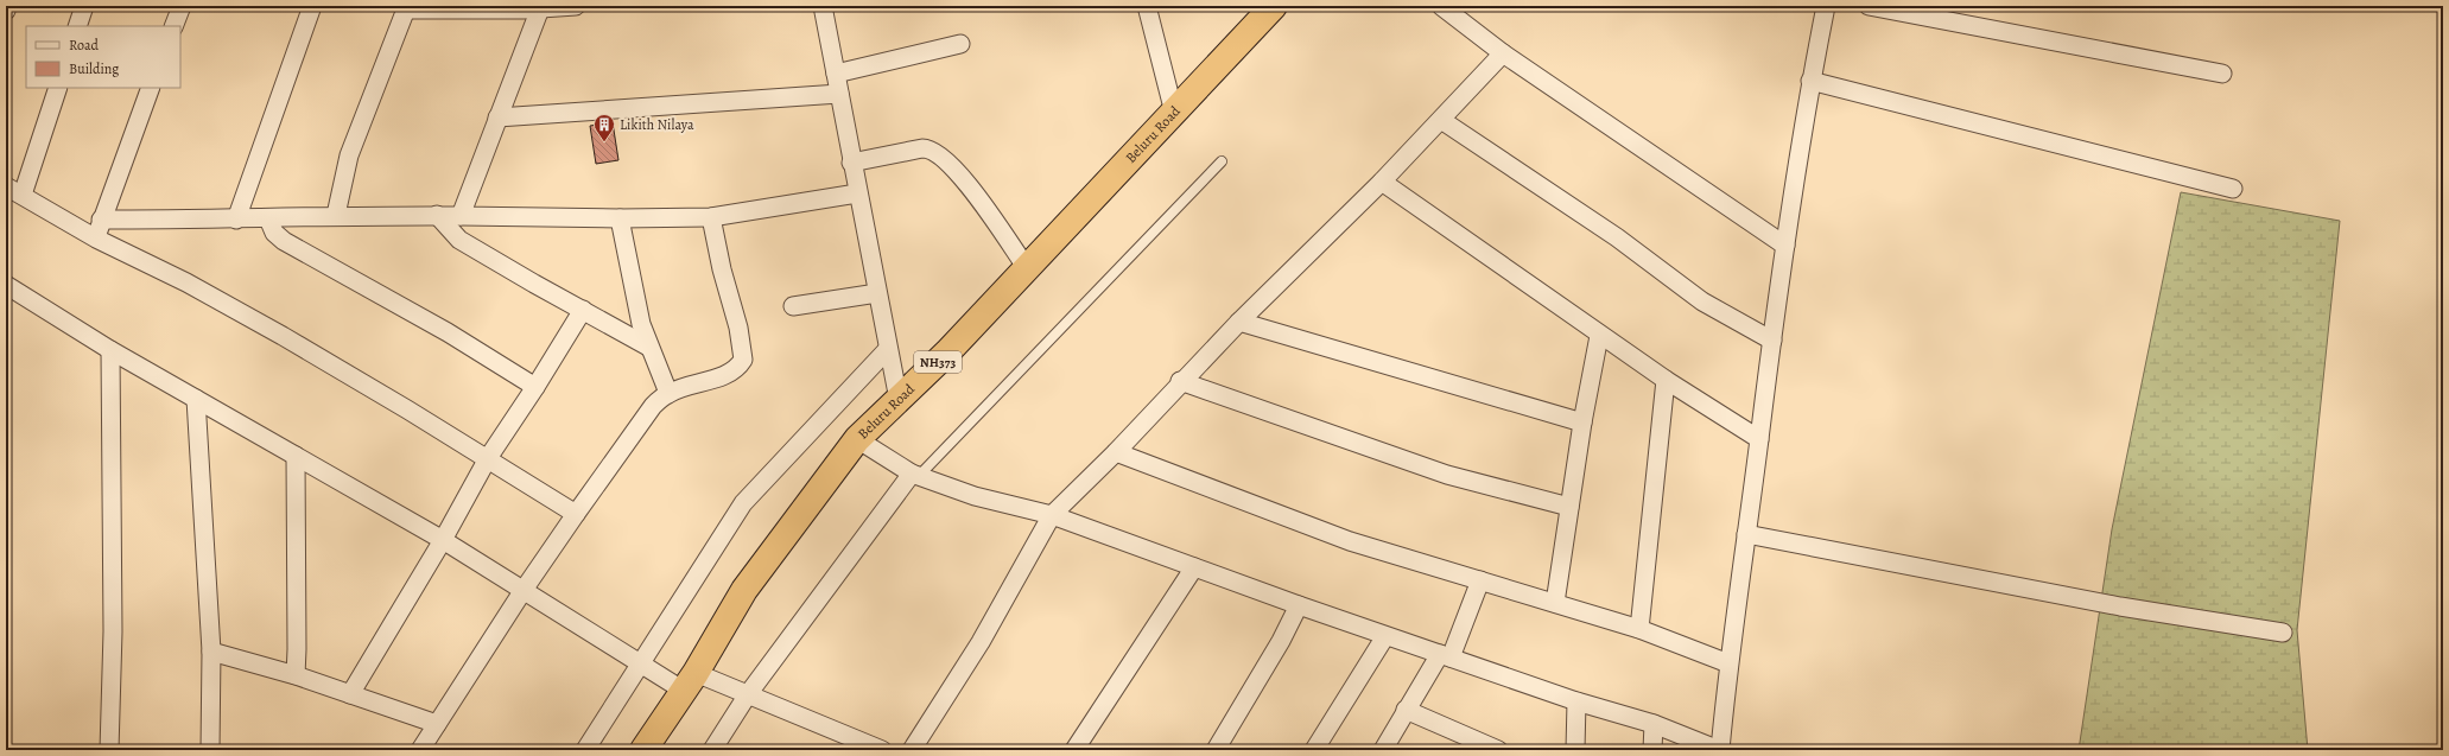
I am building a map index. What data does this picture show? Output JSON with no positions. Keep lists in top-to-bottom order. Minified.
{"streets":{"highway":["Beluru Road","NH373"]},"places":{"building":["Likith Nilaya"]},"legend":["Road","Building"]}
